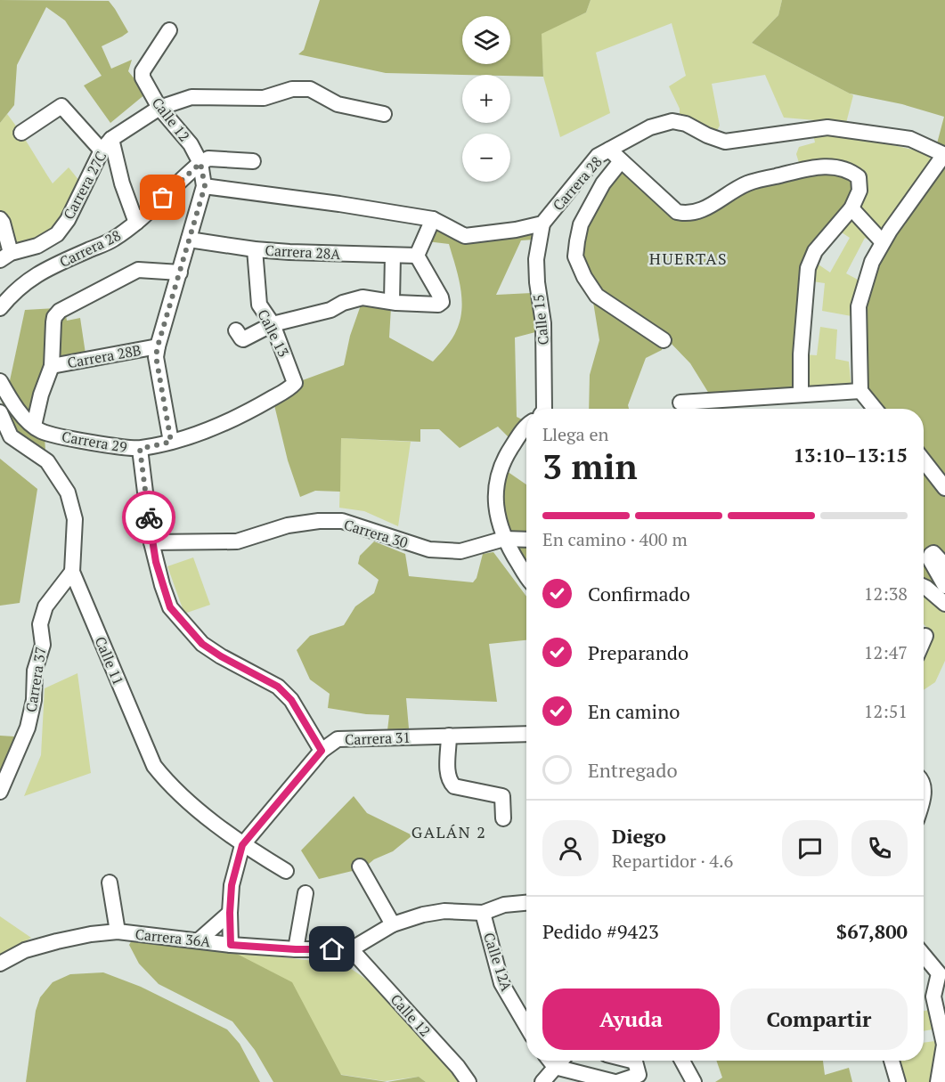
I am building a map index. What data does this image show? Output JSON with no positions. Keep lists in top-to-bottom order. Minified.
{"streets":{"street":["Calle 12","Carrera 28","Carrera 27C","Carrera 28A","Calle 15","Calle 13","Carrera 28B","Carrera 29","Carrera 30","Calle 11","Carrera 37","Carrera 31","Carrera 36A","Calle 12A"]},"crossings":[["Calle 12","Carrera 28"],["Calle 12","Carrera 27C"],["Calle 12","Carrera 28A"],["Calle 12","Carrera 28B"],["Calle 12","Carrera 29"],["Calle 12","Carrera 36A"],["Carrera 28","Calle 15"],["Carrera 28A","Calle 13"],["Calle 13","Carrera 29"],["Calle 11","Carrera 37"],["Calle 11","Carrera 31"],["Carrera 31","Carrera 36A"]],"districts":["HUERTAS","GALÁN 2"],"page":{"map_buttons":["+","−"],"heading":["3 min","Llega en","13:10–13:15"],"panel":["Diego","Repartidor · 4.6","Pedido #9423","$67,800"],"bar":"En camino · 400 m","list":[["Confirmado","12:38"],["Preparando","12:47"],["En camino","12:51"],"Entregado"],"buttons":["Ayuda","Compartir"]}}
